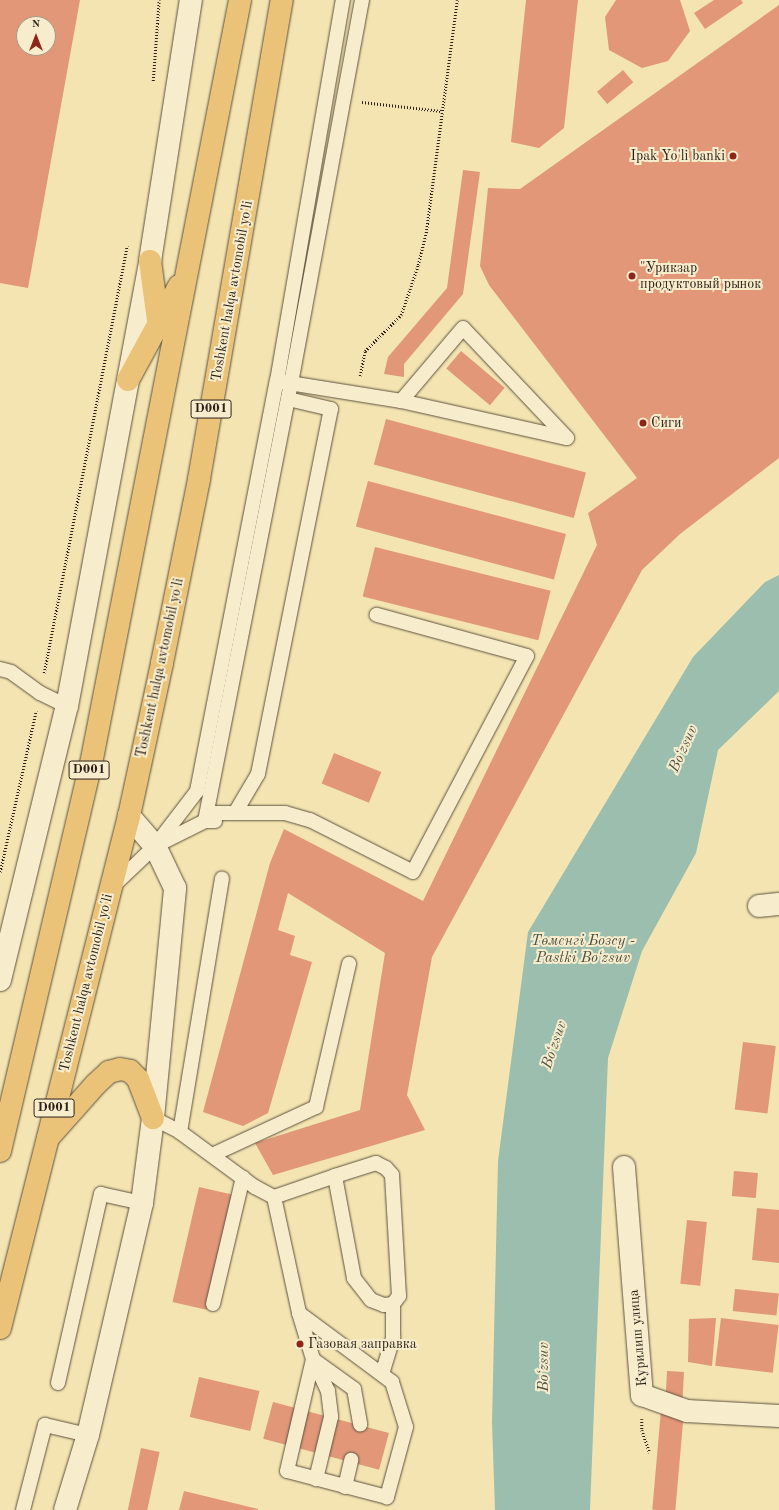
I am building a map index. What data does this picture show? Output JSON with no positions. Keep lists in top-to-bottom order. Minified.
{"streets":{"highway":["Toshkent halqa avtomobil yo'li","D001"],"street":["Курилиш улица"]},"water":["Boʻzsuv","Төменгі Бозсу - Pastki Boʻzsuv"],"places":["Ipak Yo'li banki","\"Урикзар продуктовый рынок","Сиги","Газовая заправка"],"north":"top"}
